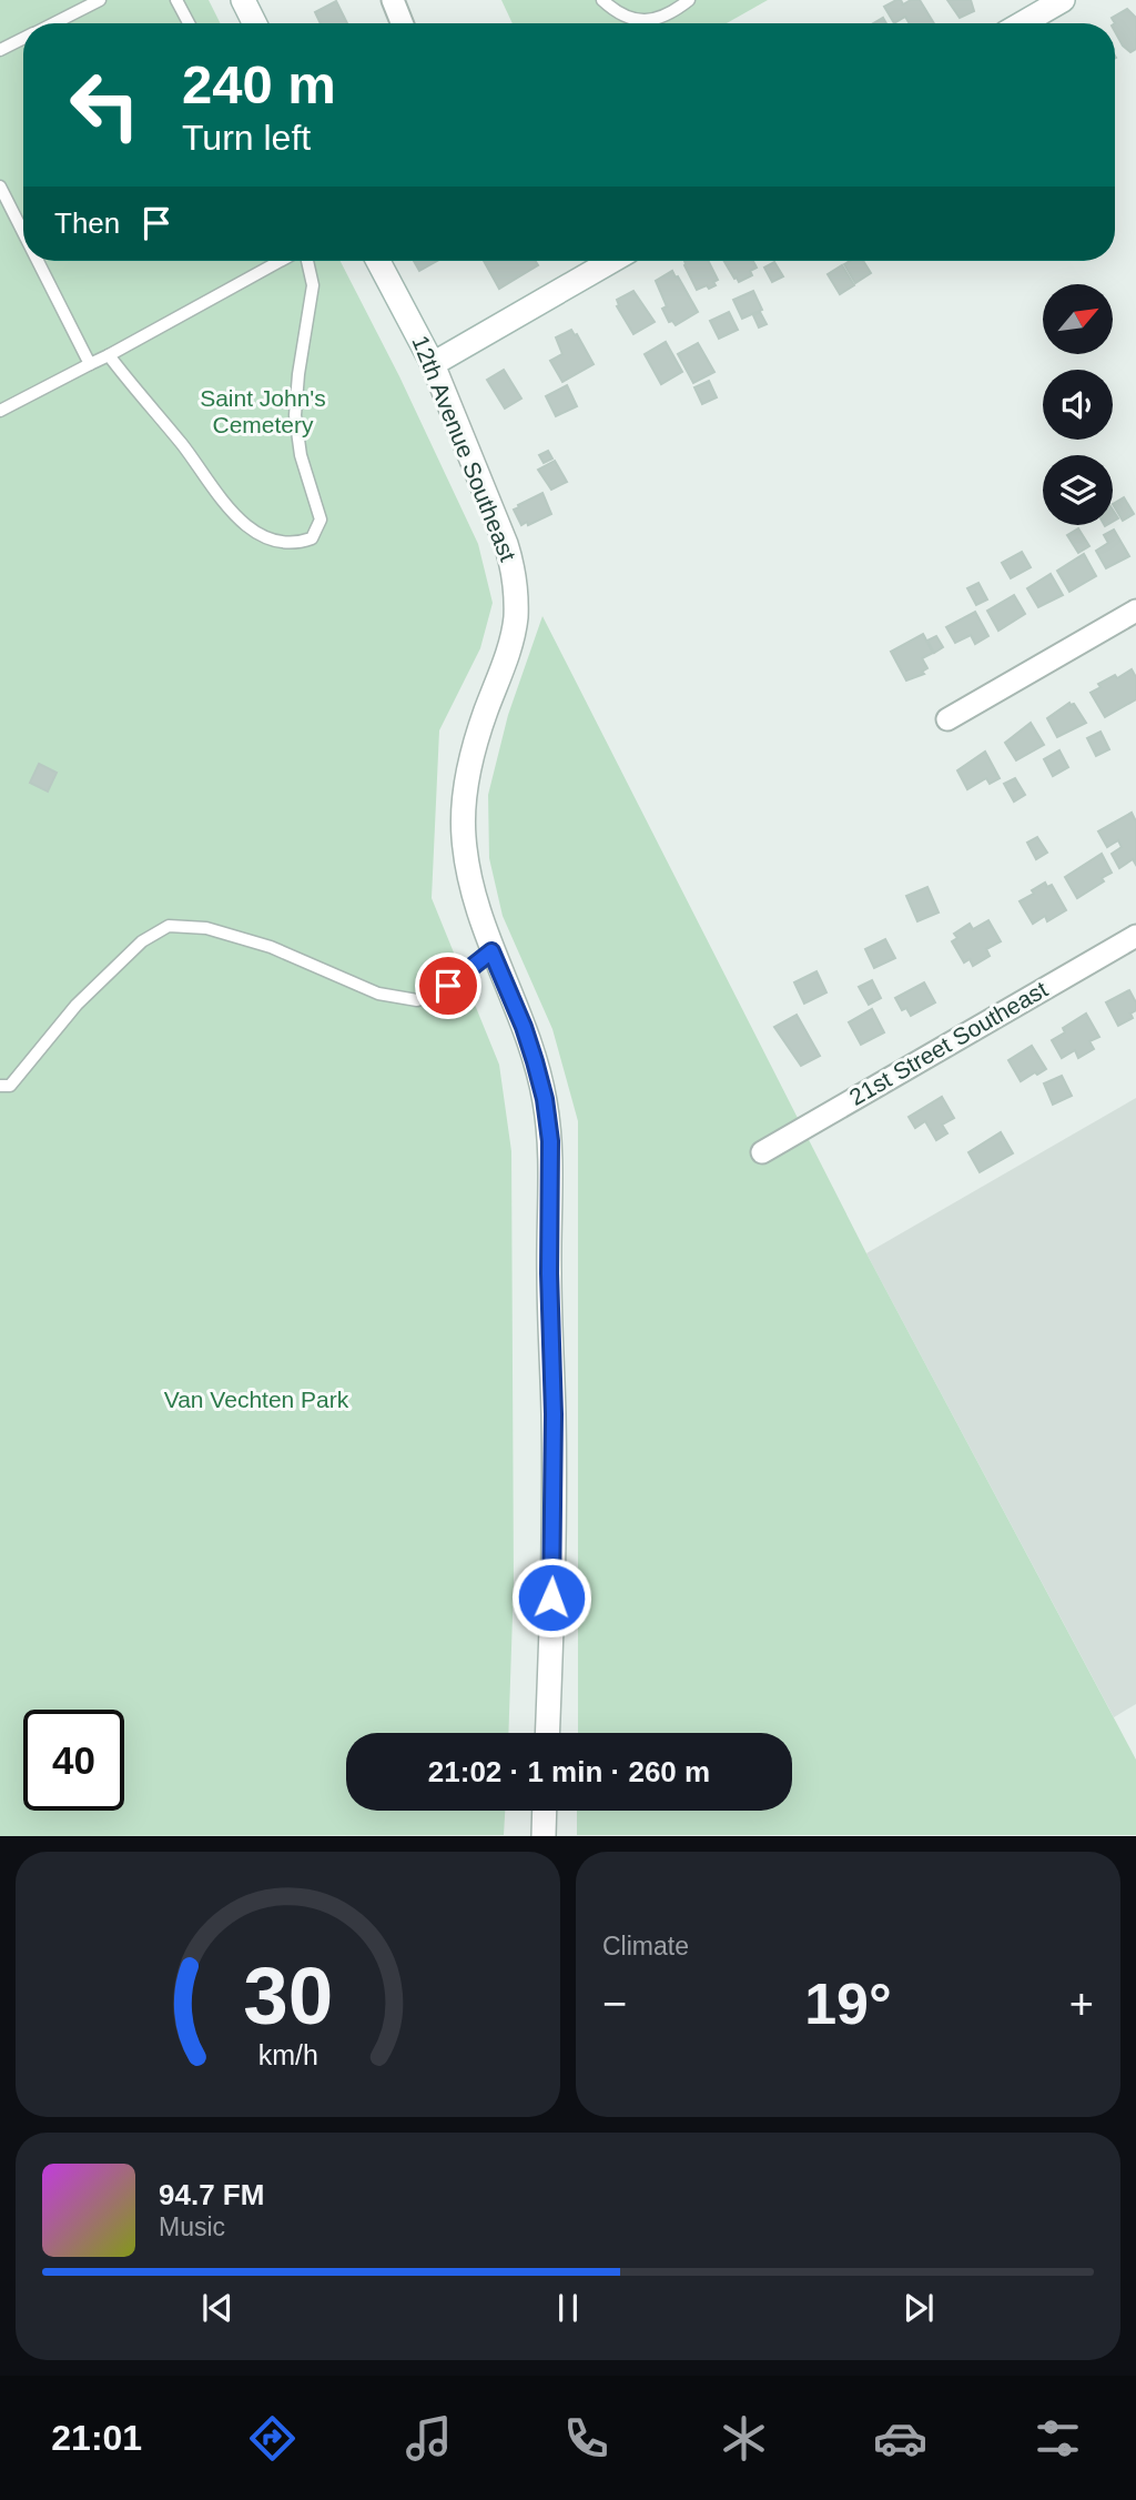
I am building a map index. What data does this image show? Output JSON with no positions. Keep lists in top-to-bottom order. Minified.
{"streets":{"street":["12th Avenue Southeast","21st Street Southeast"]},"parks":["Saint John's Cemetery","Van Vechten Park"],"north":"top right","page":{"turn":["240 m","Turn left"],"then":"Then","limit":"40","trip":"21:02 · 1 min · 260 m","tile":"Climate","heat":["−","19°","+"],"song":["94.7 FM","Music"],"tabs":"21:01","gauge":["30","km/h"]}}
